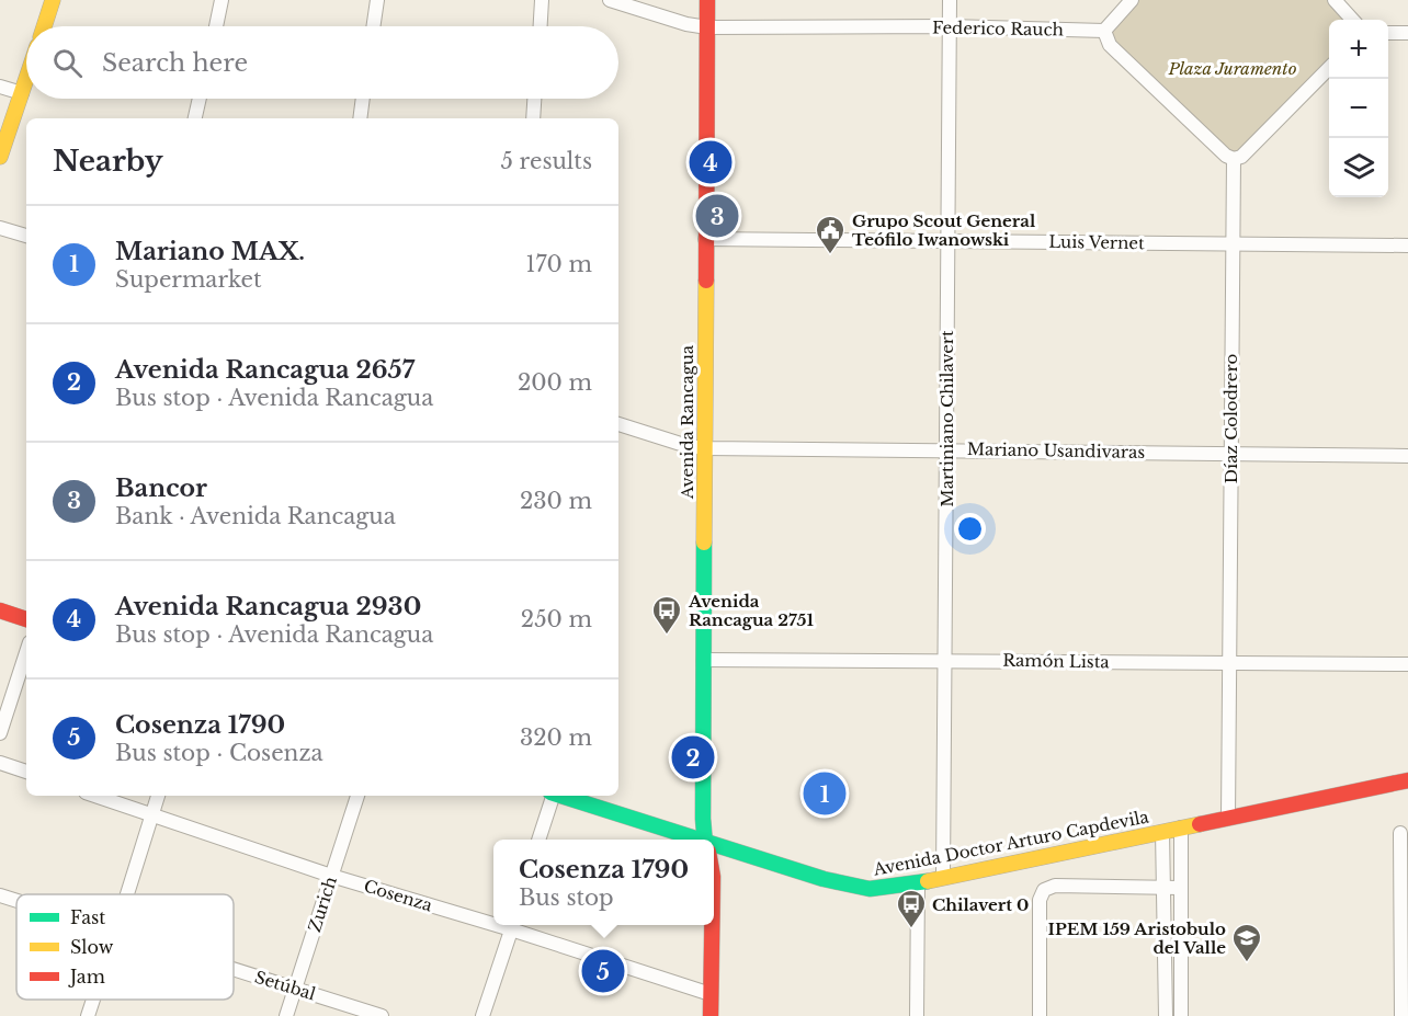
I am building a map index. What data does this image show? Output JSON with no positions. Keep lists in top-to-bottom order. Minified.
{"streets":{"main road":["Avenida Rancagua","Avenida Doctor Arturo Capdevila"],"street":["Federico Rauch","Luis Vernet","Martiniano Chilavert","Díaz Colodrero","Mariano Usandivaras","Ramón Lista","Cosenza","Zurich","Setúbal"]},"crossings":[["Federico Rauch","Martiniano Chilavert"],["Federico Rauch","Avenida Rancagua"],["Luis Vernet","Martiniano Chilavert"],["Luis Vernet","Díaz Colodrero"],["Luis Vernet","Avenida Rancagua"],["Martiniano Chilavert","Mariano Usandivaras"],["Martiniano Chilavert","Ramón Lista"],["Martiniano Chilavert","Avenida Doctor Arturo Capdevila"],["Díaz Colodrero","Mariano Usandivaras"],["Díaz Colodrero","Ramón Lista"],["Díaz Colodrero","Avenida Doctor Arturo Capdevila"],["Avenida Rancagua","Mariano Usandivaras"],["Avenida Rancagua","Ramón Lista"],["Avenida Rancagua","Cosenza"],["Cosenza","Zurich"],["Zurich","Setúbal"]],"parks":["Plaza Juramento"],"places":{"public building":["Grupo Scout General Teófilo Iwanowski"],"bus stop":["Avenida Rancagua 2751","Chilavert 0"],"school or university":["IPEM 159 Aristobulo del Valle"]},"legend":["Fast","Slow","Jam"],"page":{"map_buttons":["+","−"],"search":"Search here","heading":["Nearby","5 results"],"pins":["4","3","2","1","5"],"list":[{"mark":"1","name":"Mariano MAX.","note":"Supermarket","value":"170 m"},{"mark":"2","name":"Avenida Rancagua 2657","note":"Bus stop · Avenida Rancagua","value":"200 m"},{"mark":"3","name":"Bancor","note":"Bank · Avenida Rancagua","value":"230 m"},{"mark":"4","name":"Avenida Rancagua 2930","note":"Bus stop · Avenida Rancagua","value":"250 m"},{"mark":"5","name":"Cosenza 1790","note":"Bus stop · Cosenza","value":"320 m"}],"popup":["Cosenza 1790","Bus stop"]}}
